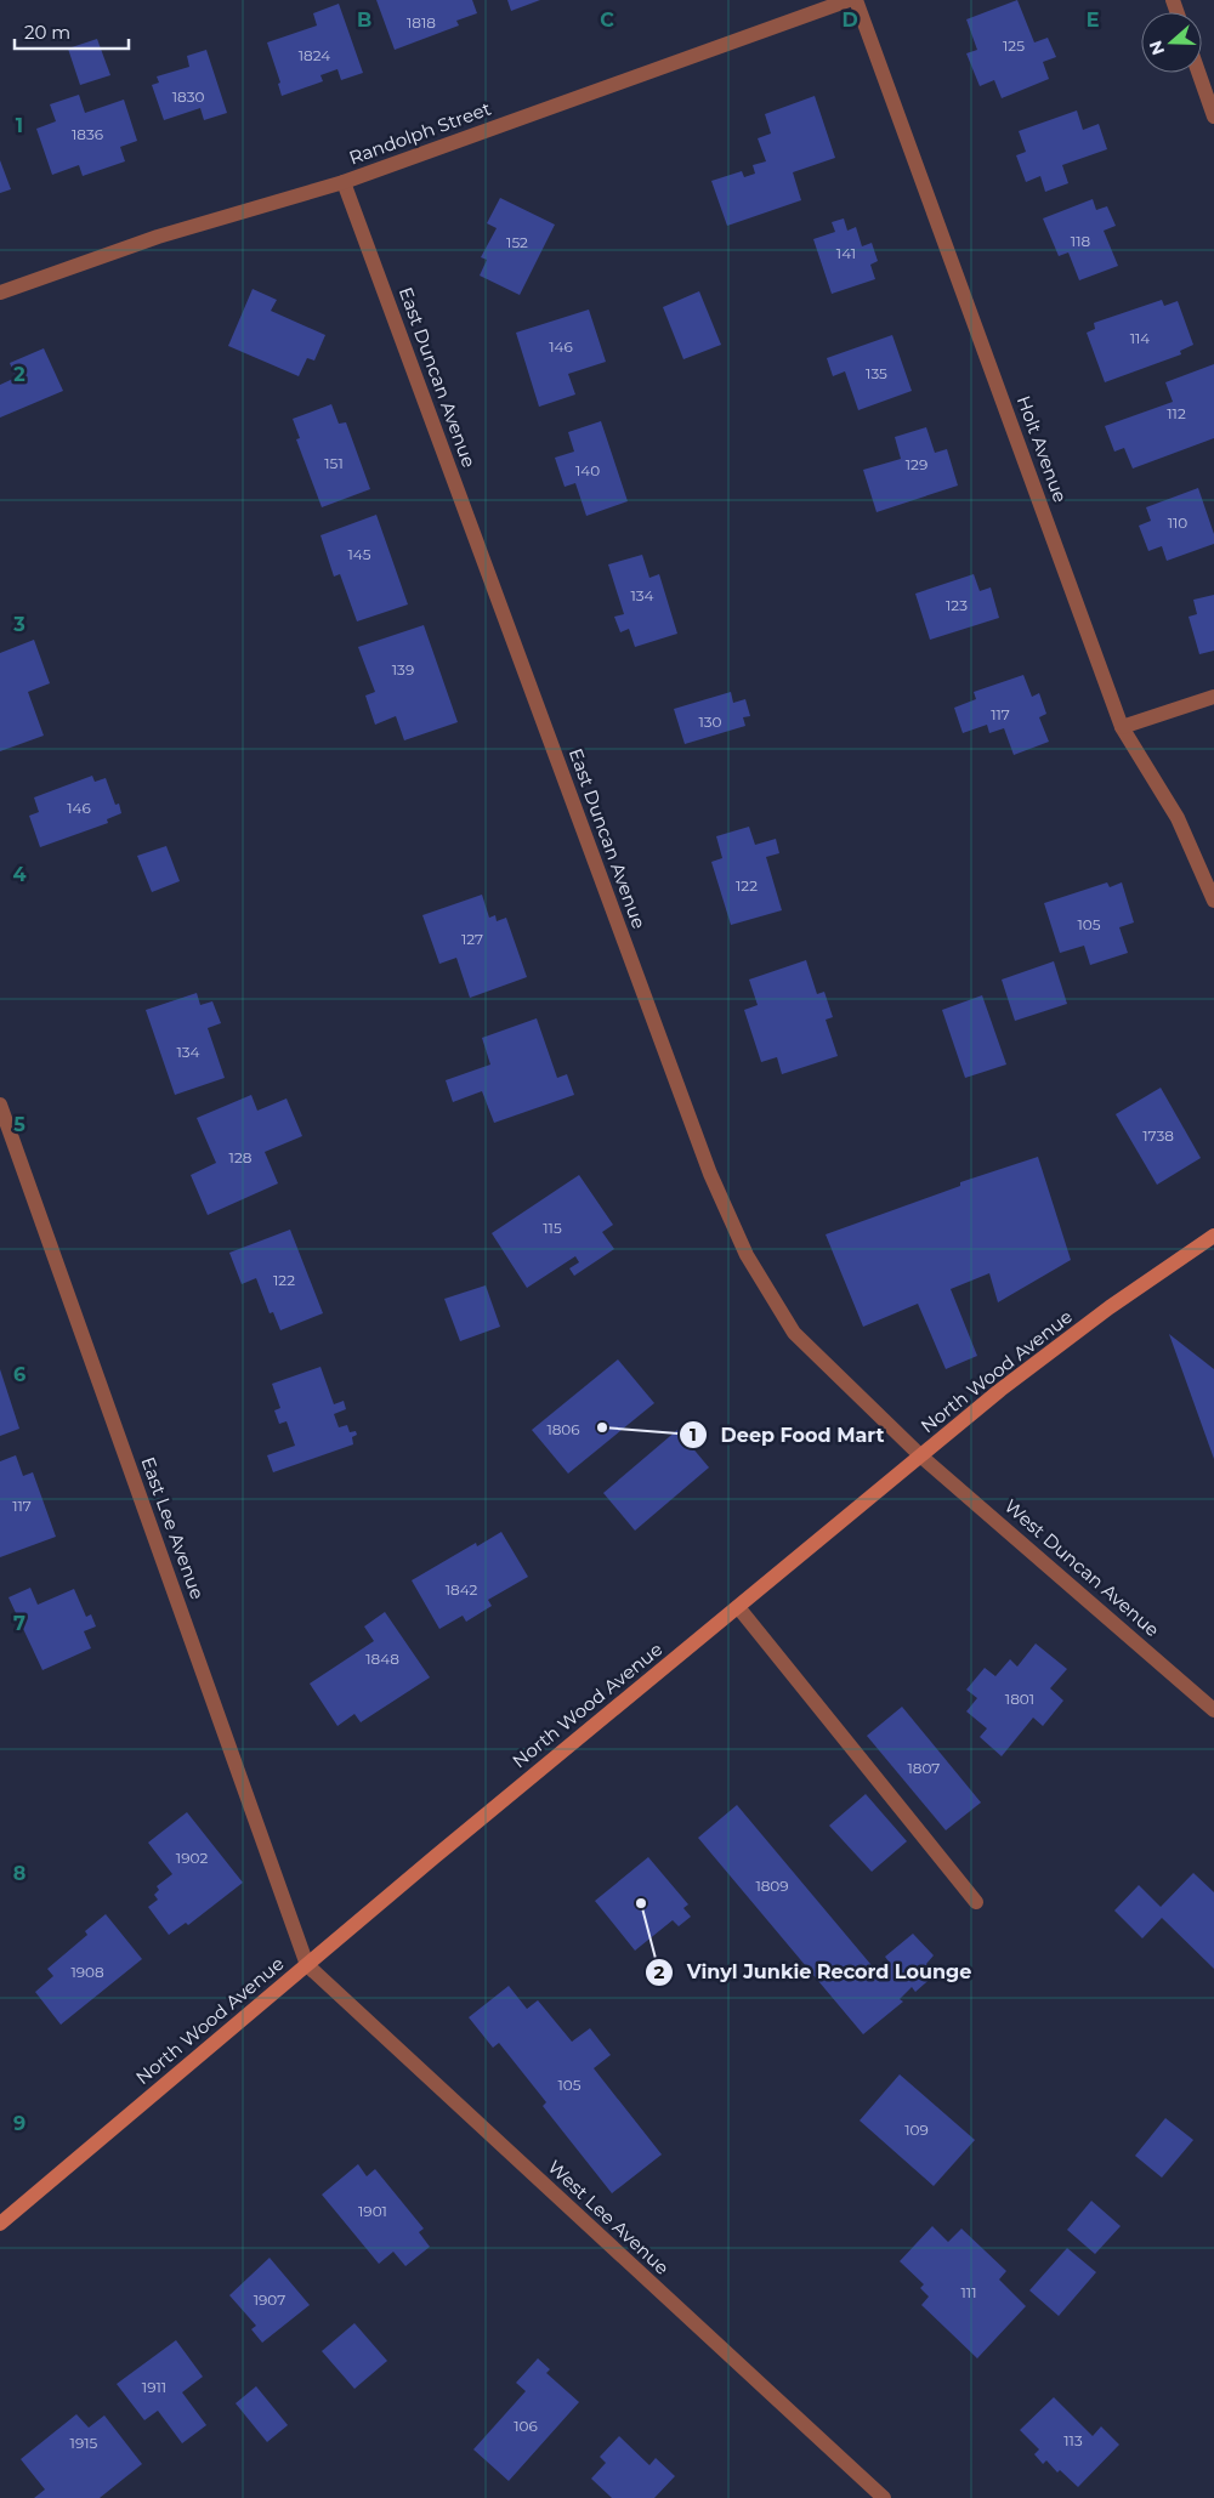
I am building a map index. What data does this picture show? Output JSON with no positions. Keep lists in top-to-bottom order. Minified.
{"streets":{"main road":["North Wood Avenue"],"street":["Randolph Street","East Duncan Avenue","Holt Avenue","East Lee Avenue","West Duncan Avenue","West Lee Avenue"]},"crossings":[["Randolph Street","East Duncan Avenue"],["East Duncan Avenue","North Wood Avenue"],["East Duncan Avenue","West Duncan Avenue"],["North Wood Avenue","East Lee Avenue"],["North Wood Avenue","West Duncan Avenue"],["North Wood Avenue","West Lee Avenue"],["East Lee Avenue","West Lee Avenue"]],"places":["Deep Food Mart","Vinyl Junkie Record Lounge"],"house_numbers":["1818","125","1824","1830","1836","118","152","141","114","146","135","112","151","129","140","110","145","134","123","139","117","130","146","122","105","127","134","1738","128","115","122","1806","117","1842","1848","1801","1807","1902","1809","1908","105","109","1901","111","1907","1911","106","113","1915"],"scale_bar":"20 m","north":"left","grid":{"columns":["B","C","D","E"],"rows":["1","2","3","4","5","6","7","8","9"]}}
